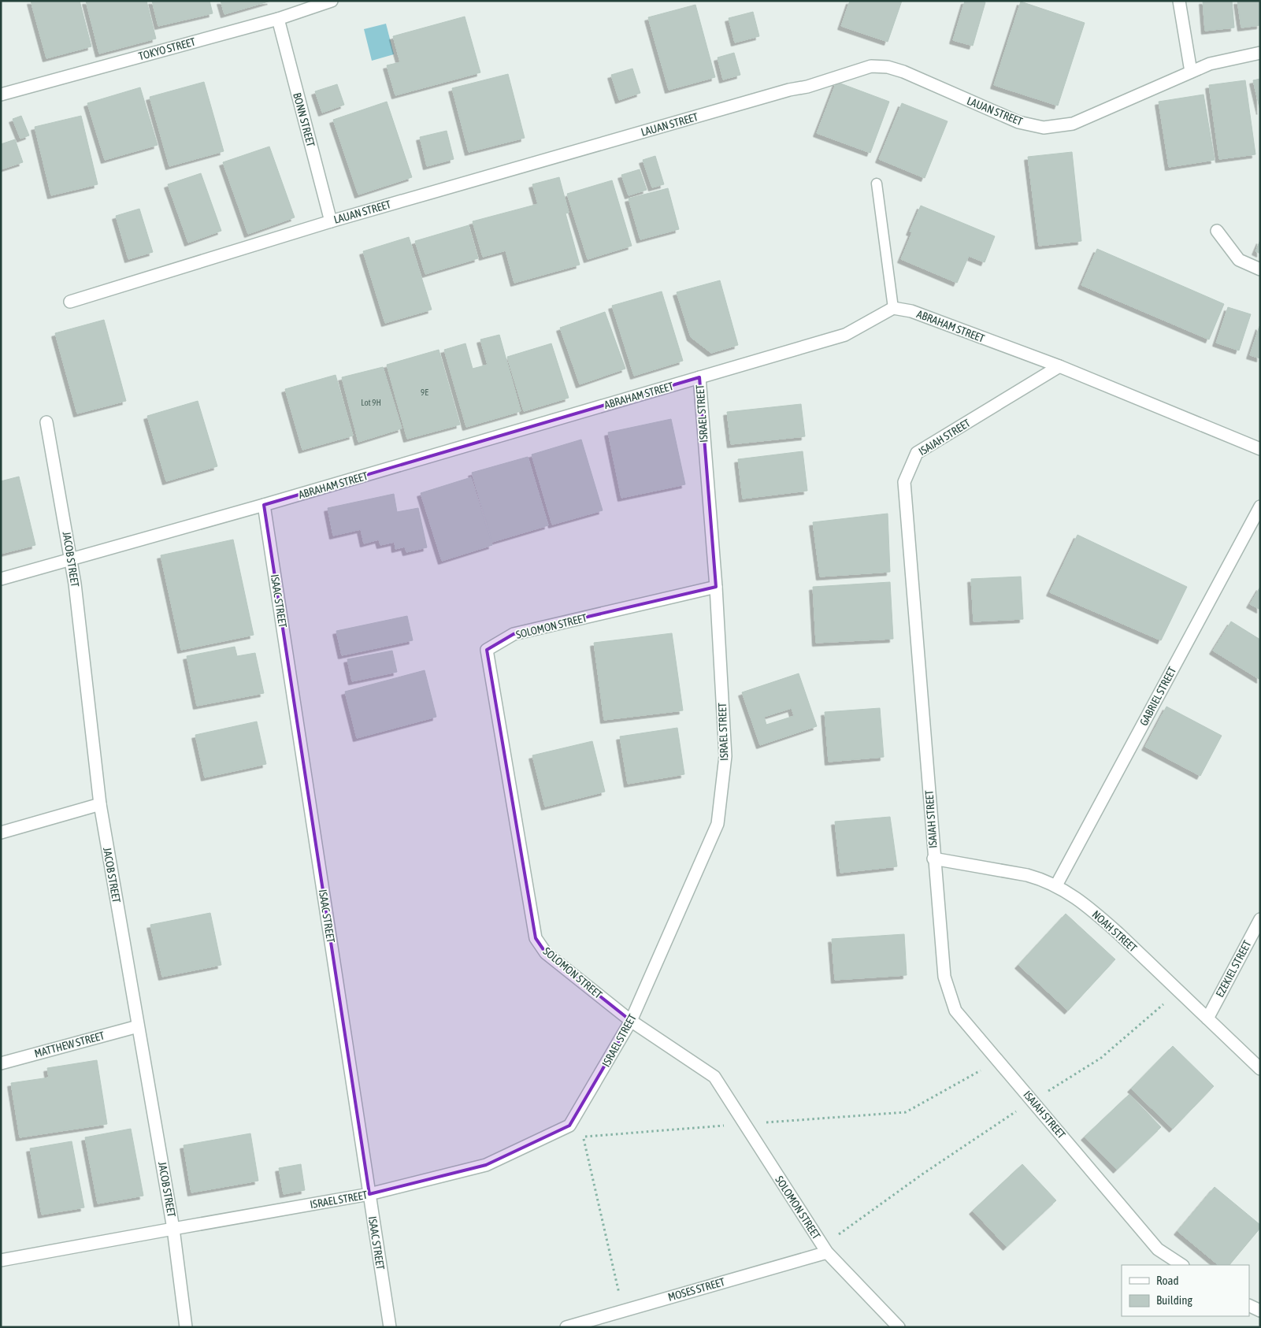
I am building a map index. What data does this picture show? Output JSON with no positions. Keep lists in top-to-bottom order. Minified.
{"streets":{"street":["TOKYO STREET","LAUAN STREET","BONN STREET","ABRAHAM STREET","ISRAEL STREET","ISAIAH STREET","JACOB STREET","ISAAC STREET","SOLOMON STREET","GABRIEL STREET","NOAH STREET","EZEKIEL STREET","MATTHEW STREET","MOSES STREET"]},"crossings":[["TOKYO STREET","BONN STREET"],["LAUAN STREET","BONN STREET"],["ABRAHAM STREET","ISRAEL STREET"],["ABRAHAM STREET","ISAIAH STREET"],["ABRAHAM STREET","JACOB STREET"],["ABRAHAM STREET","ISAAC STREET"],["ISRAEL STREET","JACOB STREET"],["ISRAEL STREET","ISAAC STREET"],["ISRAEL STREET","SOLOMON STREET"],["ISAIAH STREET","NOAH STREET"],["JACOB STREET","MATTHEW STREET"],["SOLOMON STREET","MOSES STREET"],["GABRIEL STREET","NOAH STREET"],["NOAH STREET","EZEKIEL STREET"]],"house_numbers":["9E","Lot 9H"],"legend":["Road","Building"]}
